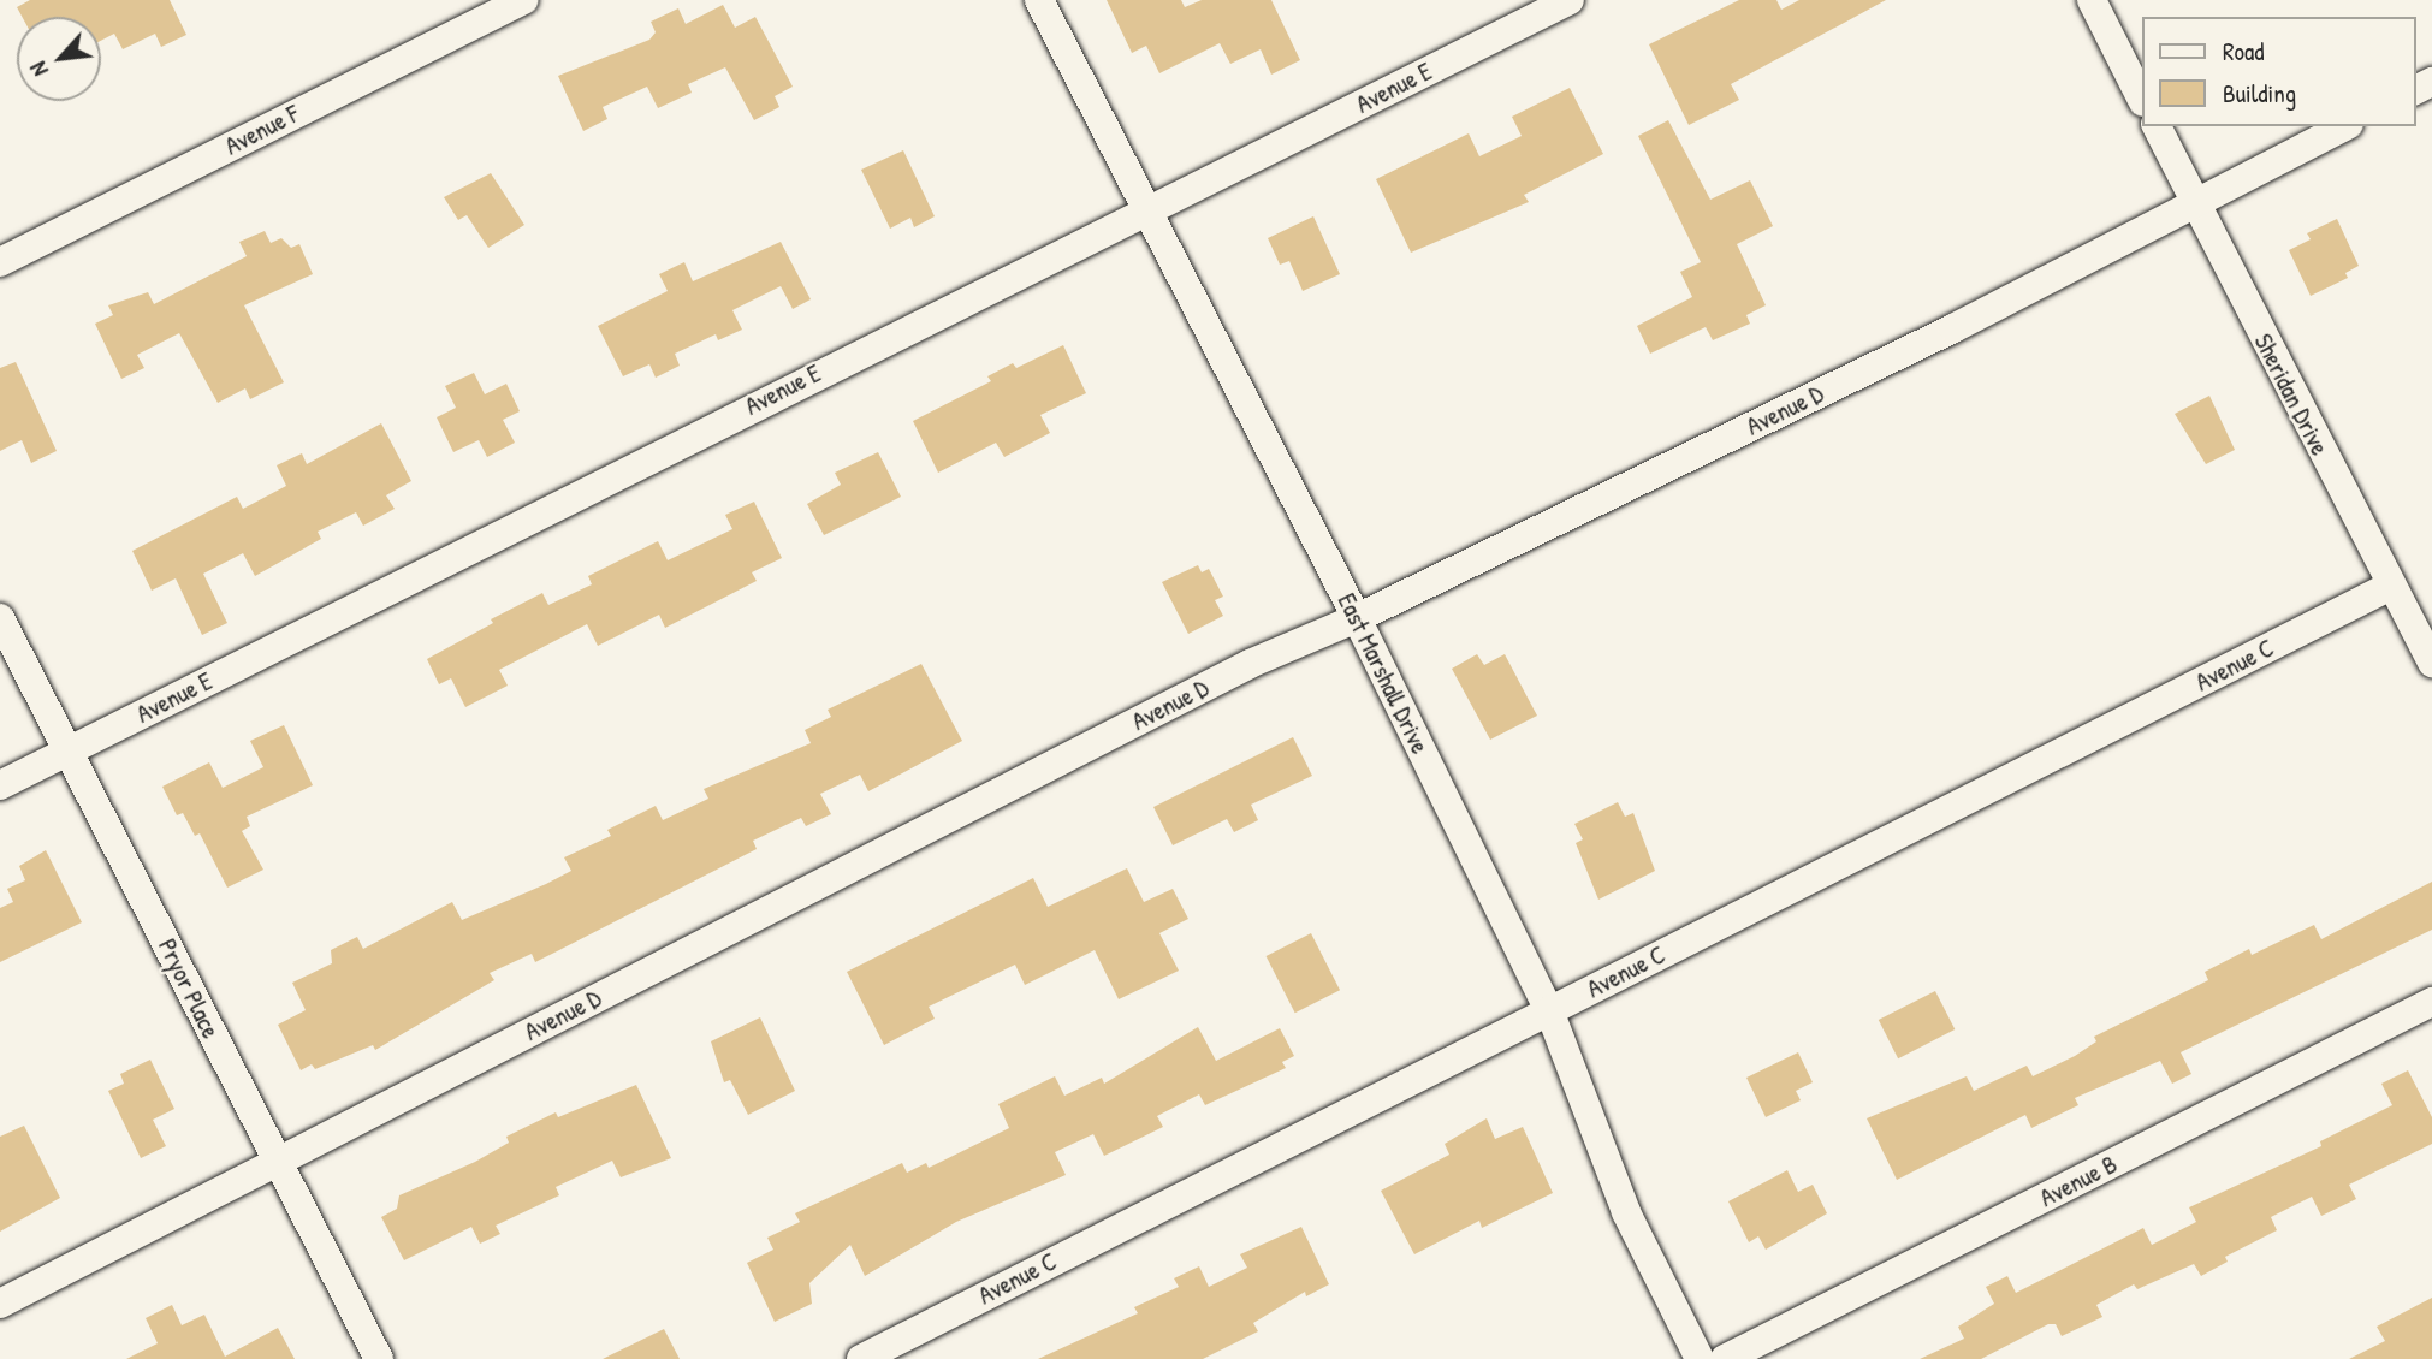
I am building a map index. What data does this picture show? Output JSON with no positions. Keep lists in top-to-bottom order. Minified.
{"streets":{"street":["Avenue E","Avenue F","Sheridan Drive","Avenue D","Avenue C","East Marshall Drive","Pryor Place","Avenue B"]},"crossings":[["Avenue E","East Marshall Drive"],["Avenue E","Pryor Place"],["Sheridan Drive","Avenue D"],["Sheridan Drive","Avenue C"],["Avenue D","East Marshall Drive"],["Avenue D","Pryor Place"],["Avenue C","East Marshall Drive"]],"legend":["Road","Building"],"north":"bottom left"}
